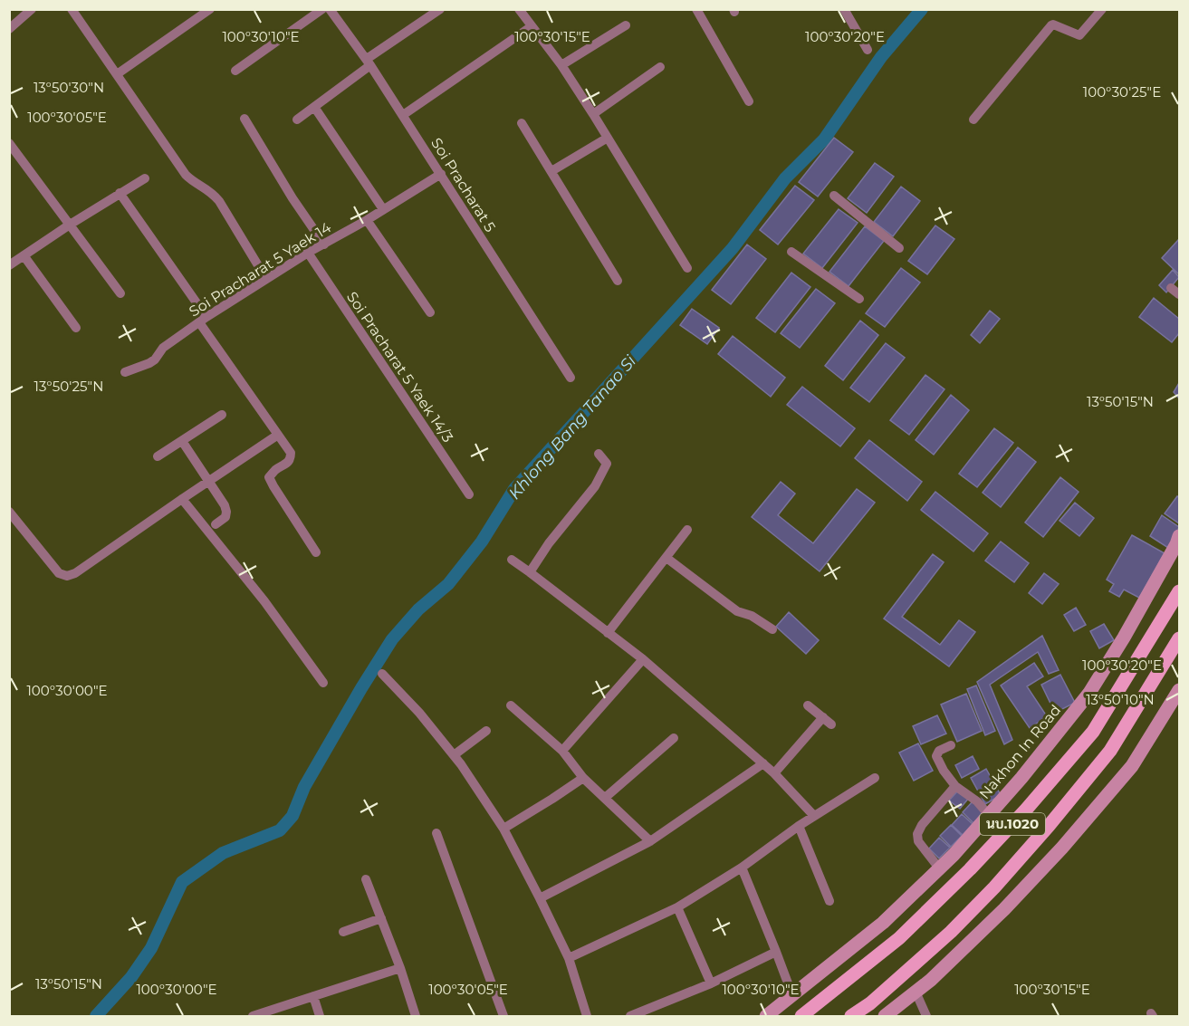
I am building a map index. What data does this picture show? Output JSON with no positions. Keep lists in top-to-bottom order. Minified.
{"streets":{"main road":["Nakhon In Road","นบ.1020"],"street":["Soi Pracharat 5","Soi Pracharat 5 Yaek 14","Soi Pracharat 5 Yaek 14/3"]},"crossings":[["Soi Pracharat 5","Soi Pracharat 5 Yaek 14"],["Soi Pracharat 5 Yaek 14","Soi Pracharat 5 Yaek 14/3"]],"water":["Khlong Bang Tanao Si"],"coordinates":["100°30'10\"E","100°30'15\"E","100°30'20\"E","13°50'30\"N","100°30'25\"E","100°30'05\"E","13°50'25\"N","13°50'15\"N","100°30'00\"E","13°50'10\"N"]}
